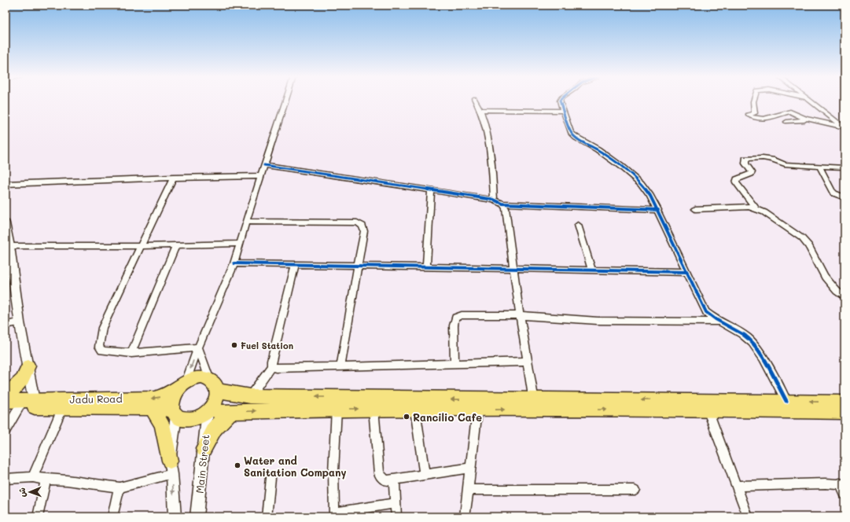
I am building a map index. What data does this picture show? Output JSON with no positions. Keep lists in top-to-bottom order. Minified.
{"streets":{"highway":["Jadu Road"],"street":["Main Street"]},"crossings":[["Jadu Road","Main Street"]],"places":["Fuel Station","Rancilio Cafe","Water and Sanitation Company"],"north":"left"}
